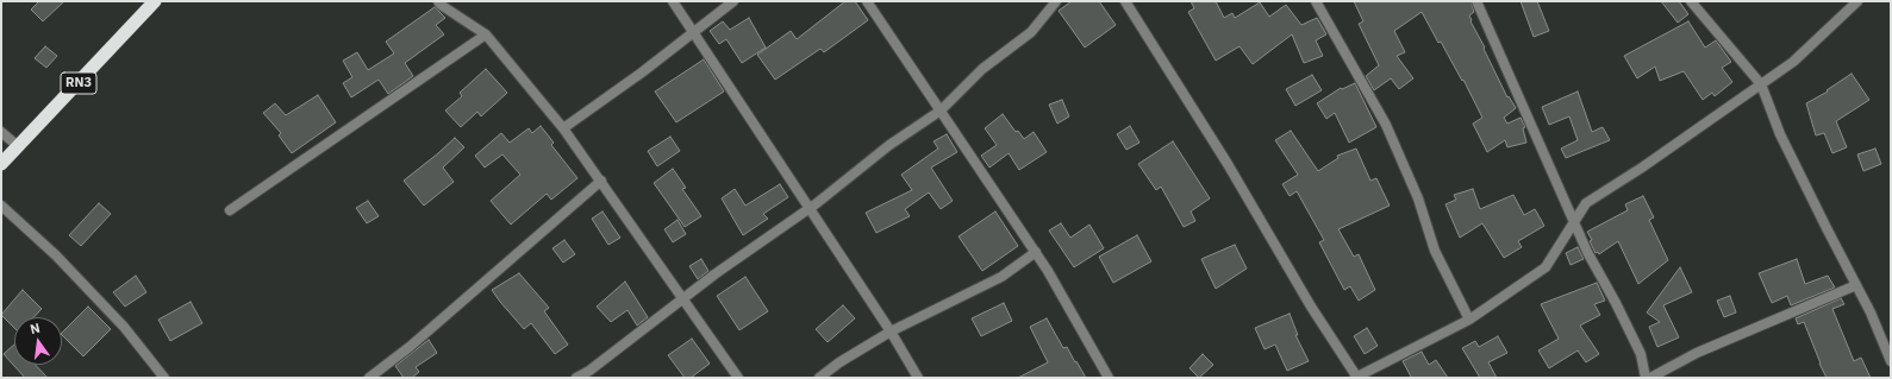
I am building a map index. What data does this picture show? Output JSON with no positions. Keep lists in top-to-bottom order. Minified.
{"streets":{"highway":["RN3"]},"north":"top"}
